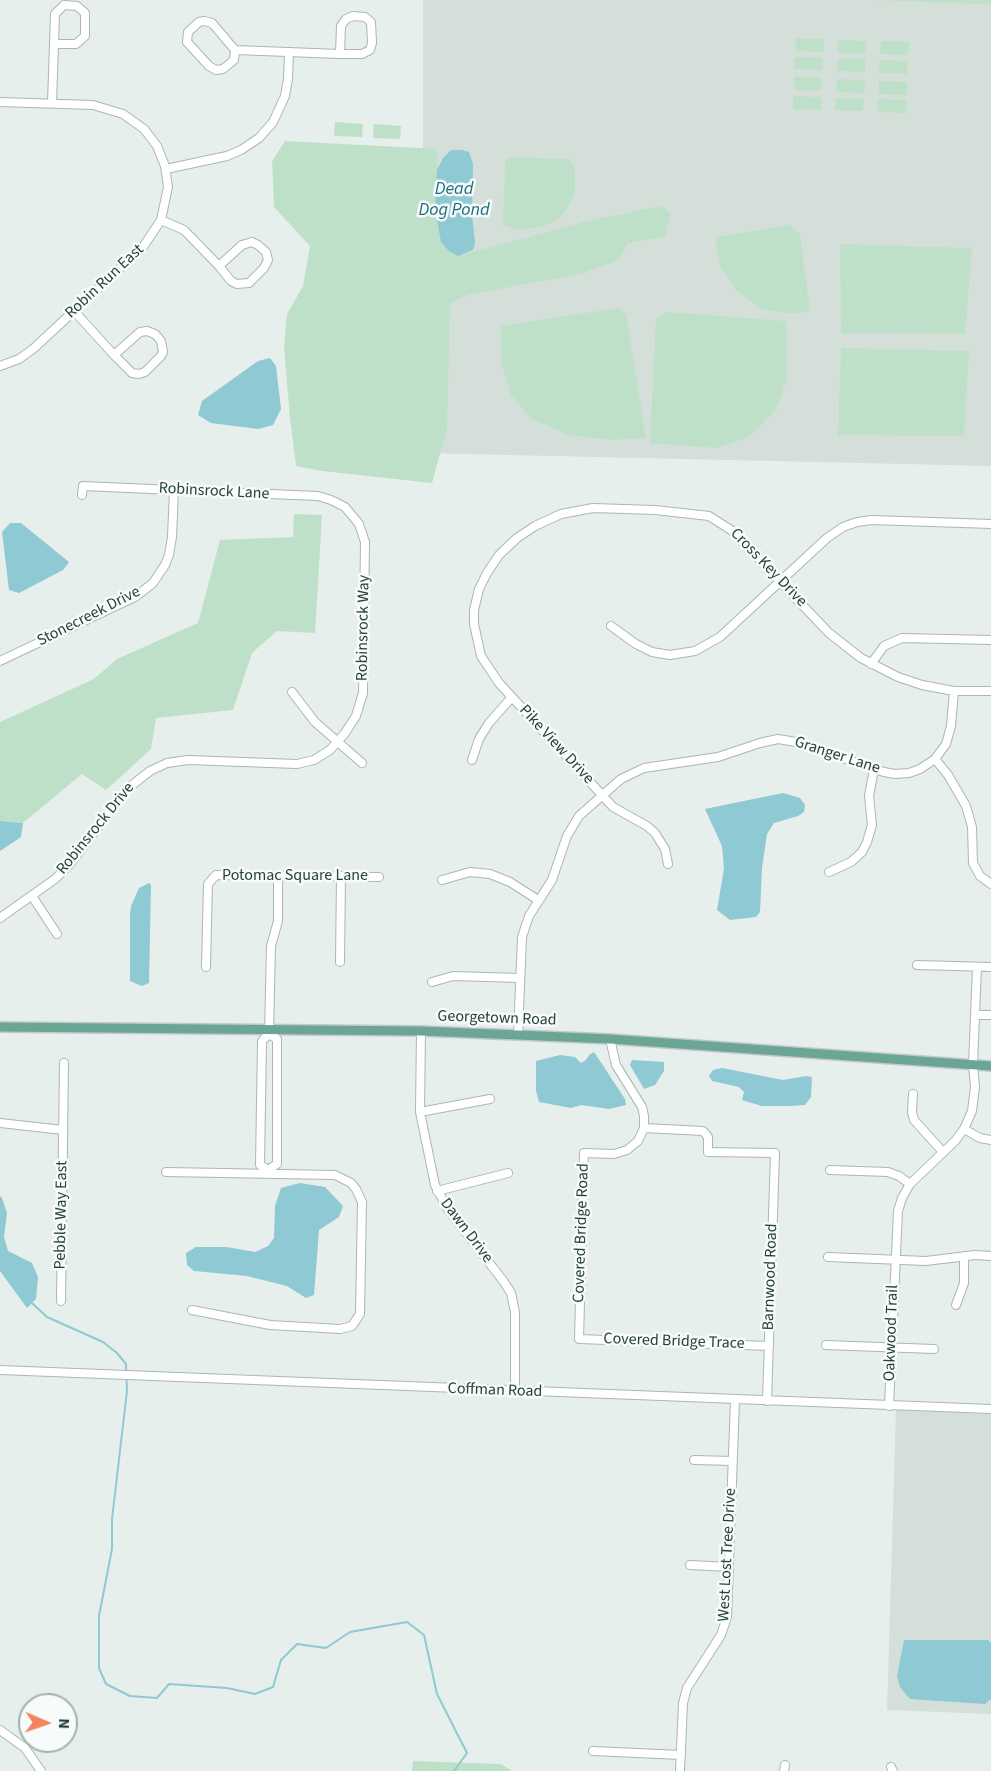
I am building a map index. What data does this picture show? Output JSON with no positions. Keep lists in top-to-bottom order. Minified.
{"streets":{"main road":["Georgetown Road"],"street":["Robin Run East","Robinsrock Lane","Cross Key Drive","Stonecreek Drive","Robinsrock Way","Pike View Drive","Granger Lane","Robinsrock Drive","Potomac Square Lane","Pebble Way East","Dawn Drive","Covered Bridge Road","Barnwood Road","Oakwood Trail","Covered Bridge Trace","Coffman Road","West Lost Tree Drive"]},"crossings":[["Robinsrock Lane","Stonecreek Drive"],["Robinsrock Lane","Robinsrock Way"],["Cross Key Drive","Pike View Drive"],["Robinsrock Way","Robinsrock Drive"],["Pike View Drive","Granger Lane"],["Pike View Drive","Georgetown Road"],["Georgetown Road","Dawn Drive"],["Georgetown Road","Oakwood Trail"],["Dawn Drive","Coffman Road"],["Covered Bridge Road","Barnwood Road"],["Covered Bridge Road","Covered Bridge Trace"],["Barnwood Road","Covered Bridge Trace"],["Barnwood Road","Coffman Road"],["Oakwood Trail","Coffman Road"],["Coffman Road","West Lost Tree Drive"]],"water":["Dead Dog Pond"],"north":"right"}
